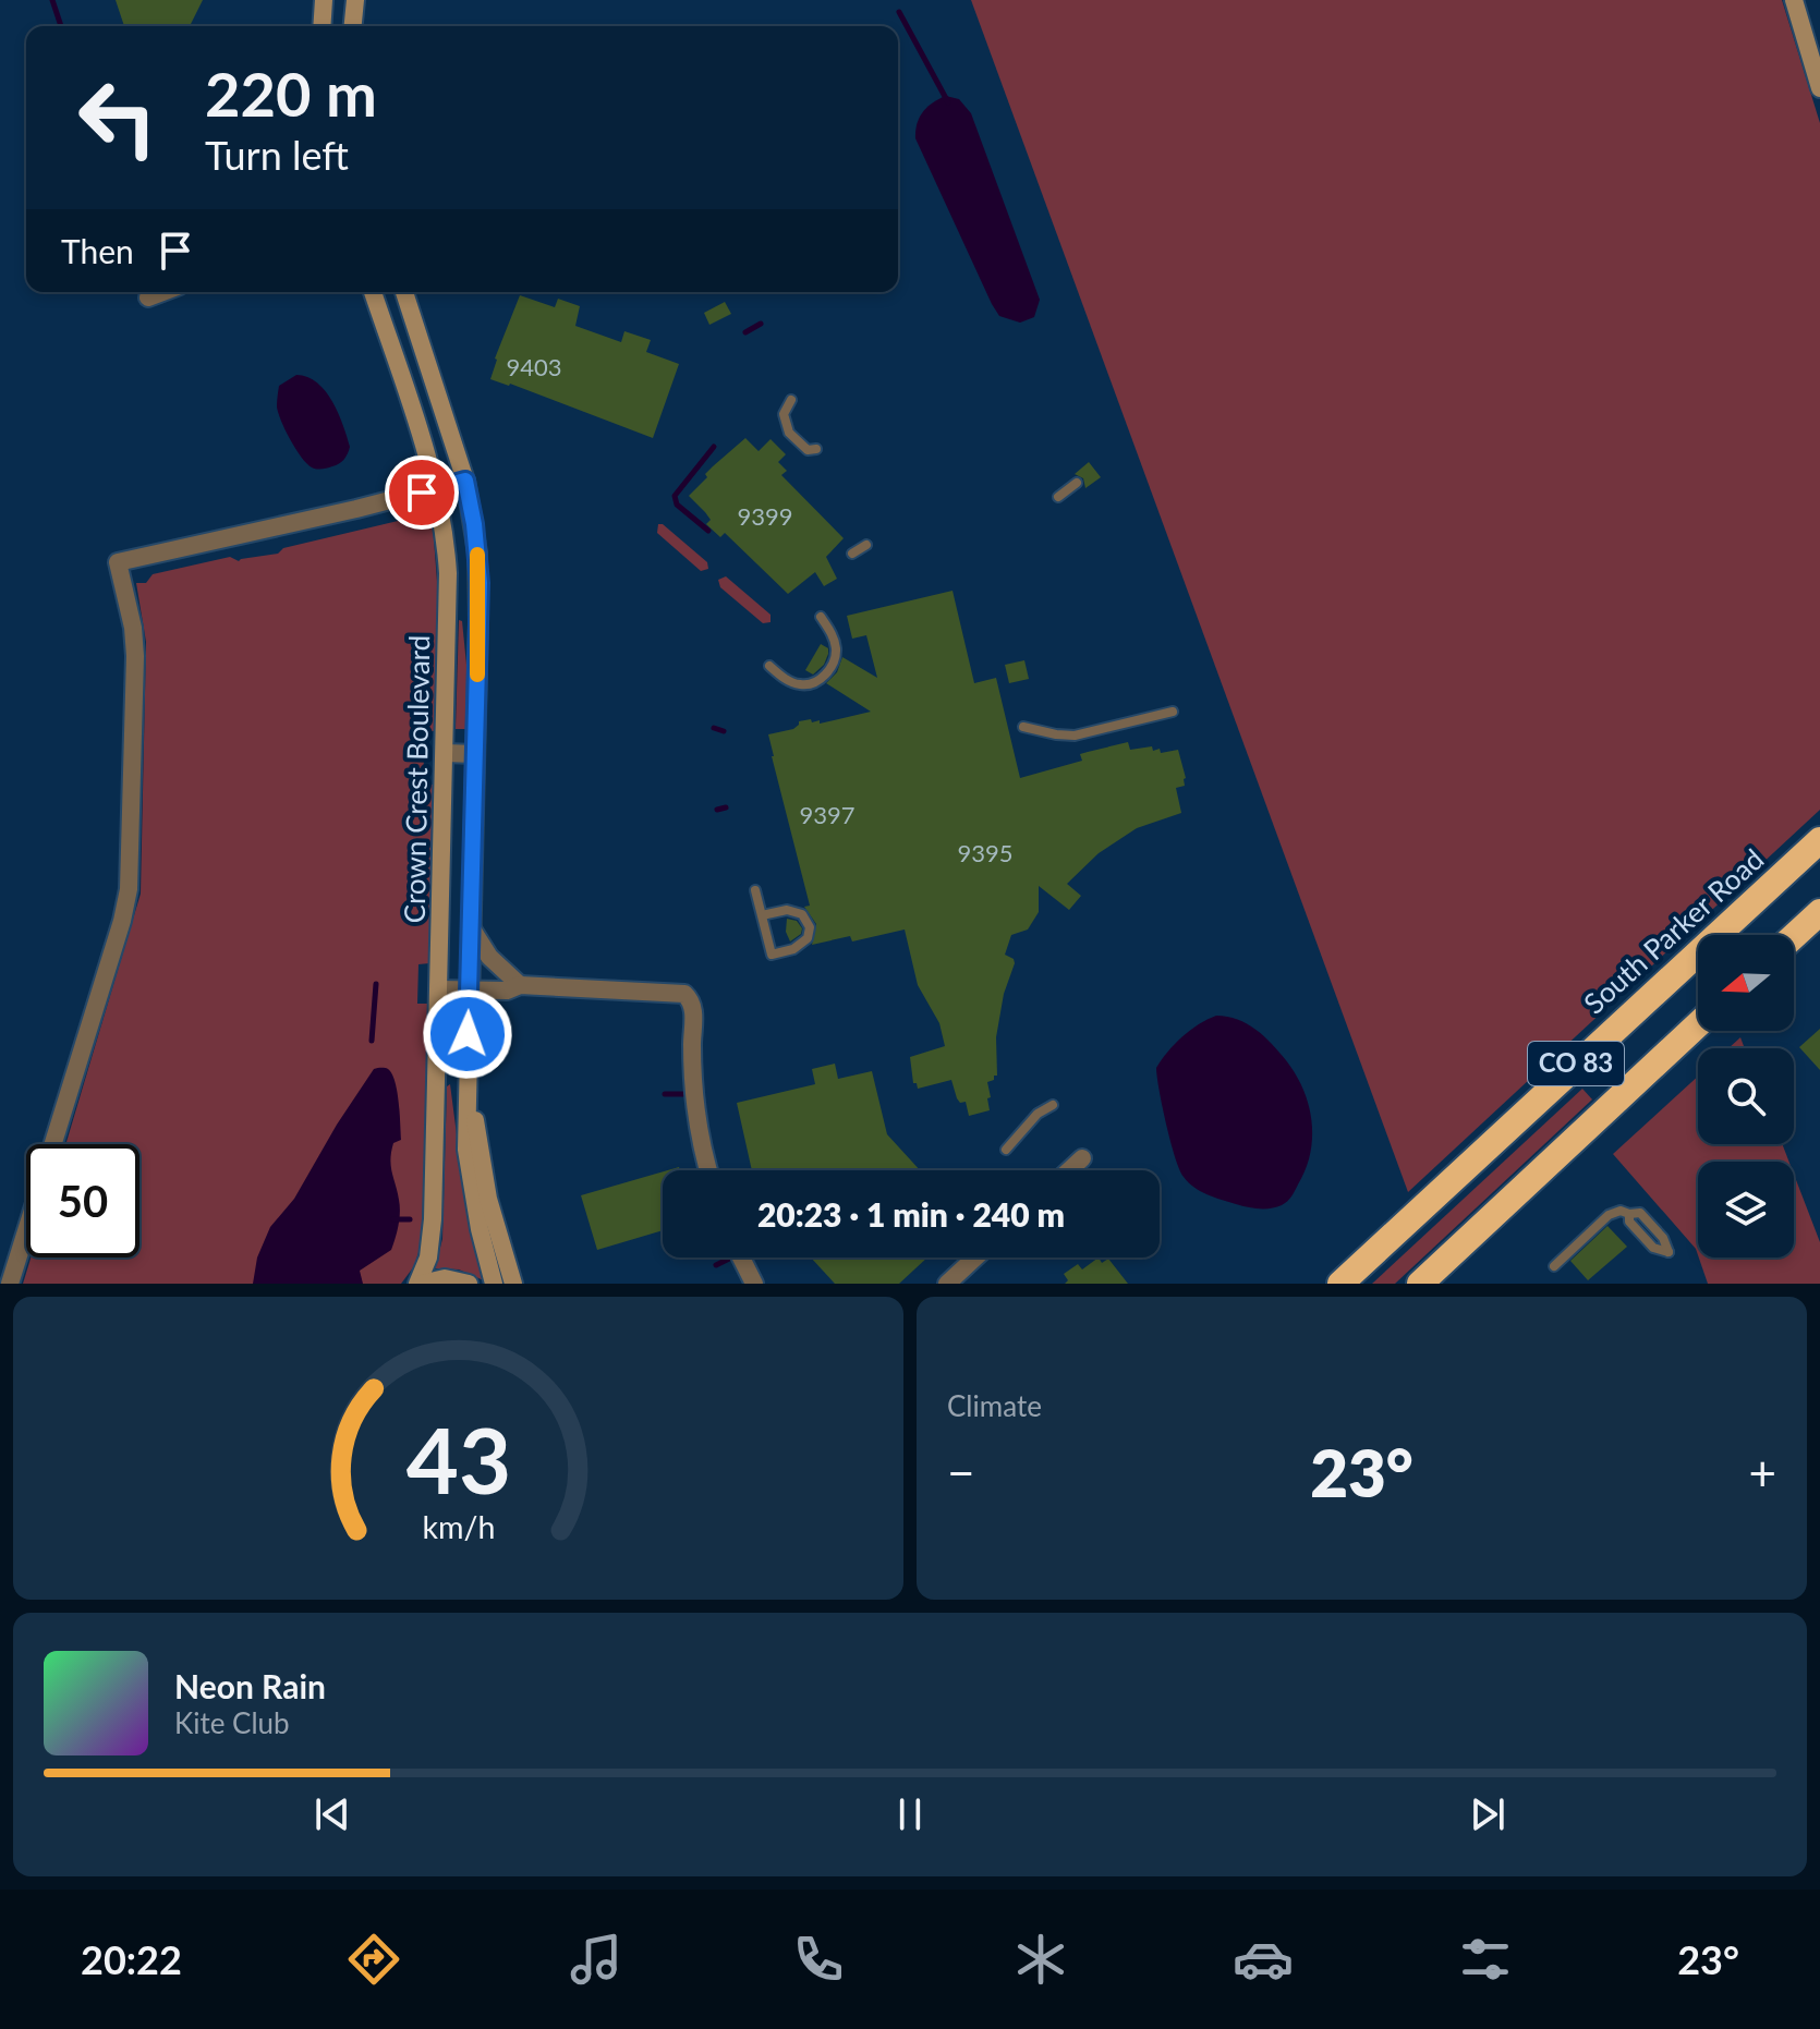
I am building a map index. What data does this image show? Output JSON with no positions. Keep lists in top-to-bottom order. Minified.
{"streets":{"highway":["South Parker Road","CO 83"],"main road":["Crown Crest Boulevard"]},"house_numbers":["9403","9399","9397","9395"],"north":"left","page":{"turn":["220 m","Turn left"],"then":"Then","limit":"50","trip":"20:23 · 1 min · 240 m","tile":"Climate","heat":["−","23°","+"],"song":["Neon Rain","Kite Club"],"tabs":["20:22","23°"],"gauge":["43","km/h"]}}
